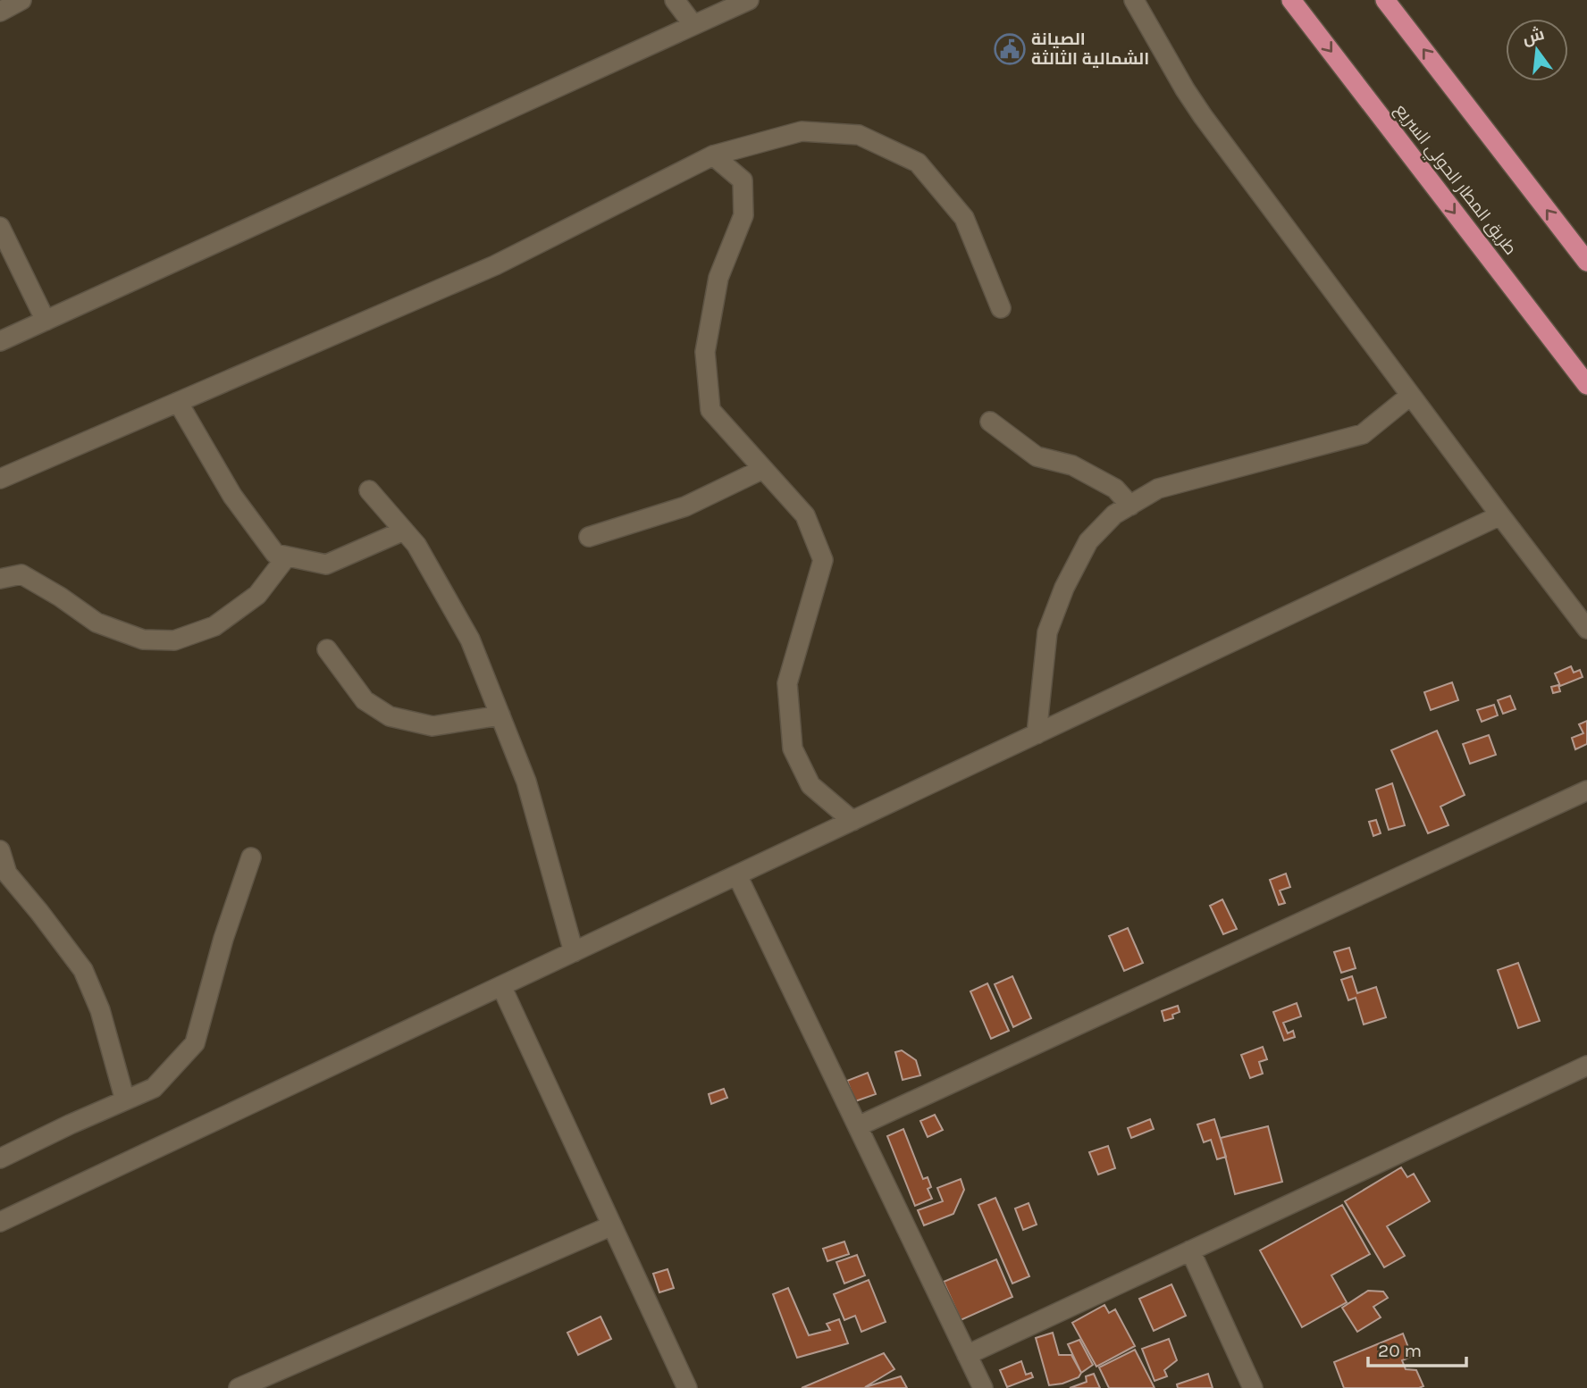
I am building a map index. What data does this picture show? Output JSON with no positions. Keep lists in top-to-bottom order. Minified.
{"streets":{"highway":["طريق المطار الحولي السريع"]},"places":{"public building":["الصيانة الشمالية الثالثة"]},"scale_bar":"20 m","north":"top"}
